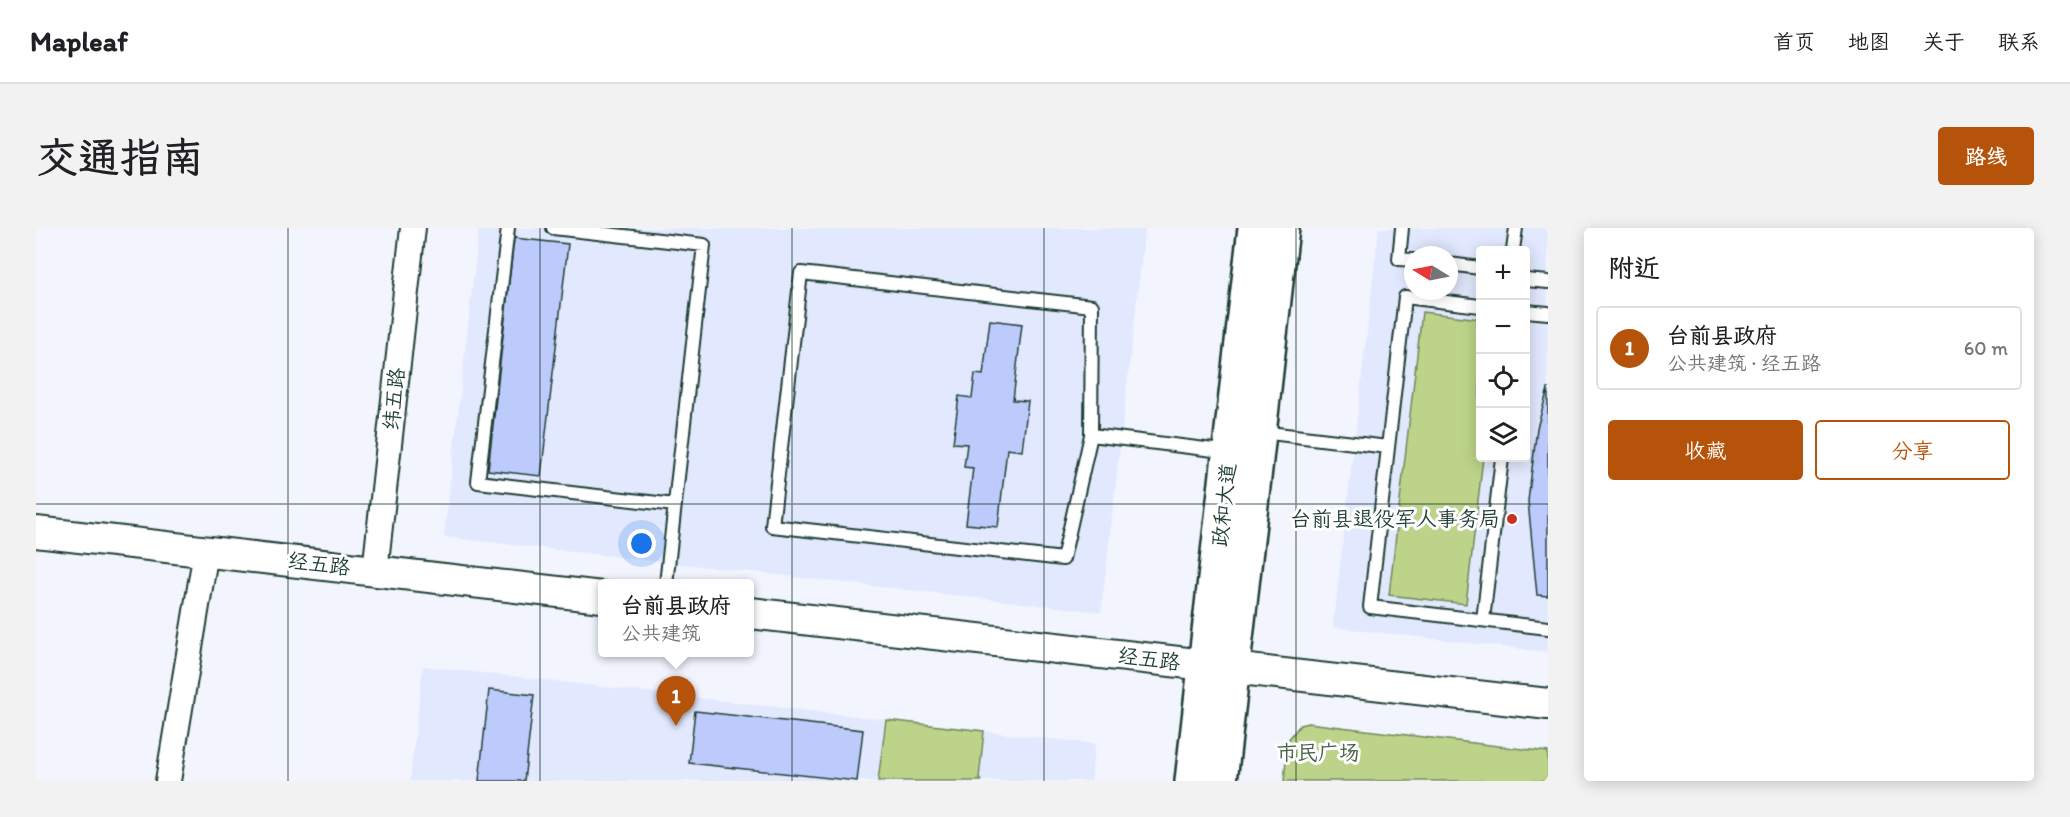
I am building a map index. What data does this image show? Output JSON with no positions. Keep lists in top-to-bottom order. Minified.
{"streets":{"main road":["政和大道"],"street":["纬五路","经五路"]},"crossings":[["纬五路","经五路"],["政和大道","经五路"]],"parks":["市民广场"],"places":["台前县退役军人事务局"],"north":"left","page":{"header":"Mapleaf","nav":["首页","地图","关于","联系"],"buttons":["路线",["收藏","分享"]],"title":"交通指南","heading":"附近","map_buttons":["+","−"],"list":[{"mark":"1","name":"台前县政府","note":"公共建筑 · 经五路","value":"60 m"}],"popup":["台前县政府","公共建筑"],"pins":"1"}}
